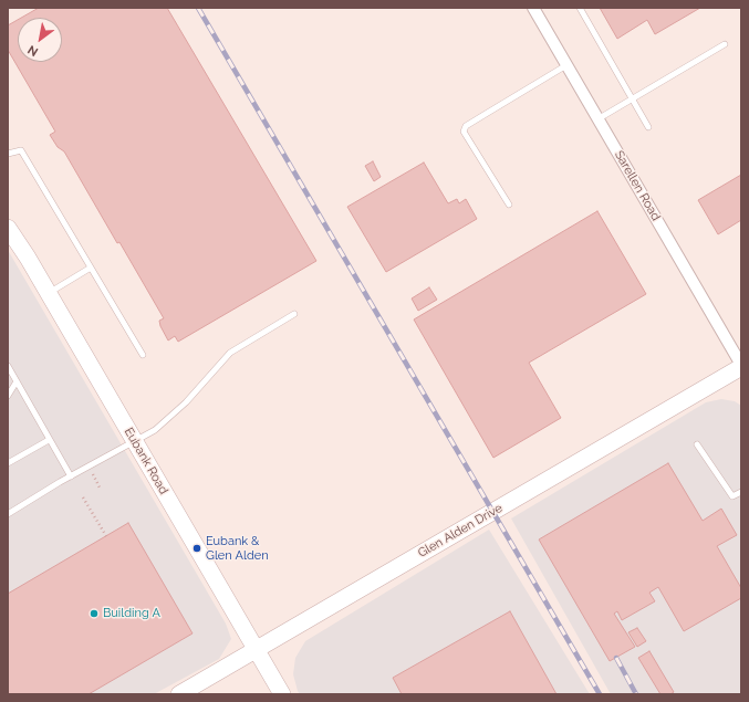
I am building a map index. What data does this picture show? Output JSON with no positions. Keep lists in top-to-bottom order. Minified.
{"streets":{"street":["Sarellen Road","Eubank Road","Glen Alden Drive"]},"crossings":[["Sarellen Road","Glen Alden Drive"],["Eubank Road","Glen Alden Drive"]],"places":["Eubank & Glen Alden","Building A"],"north":"bottom left"}
